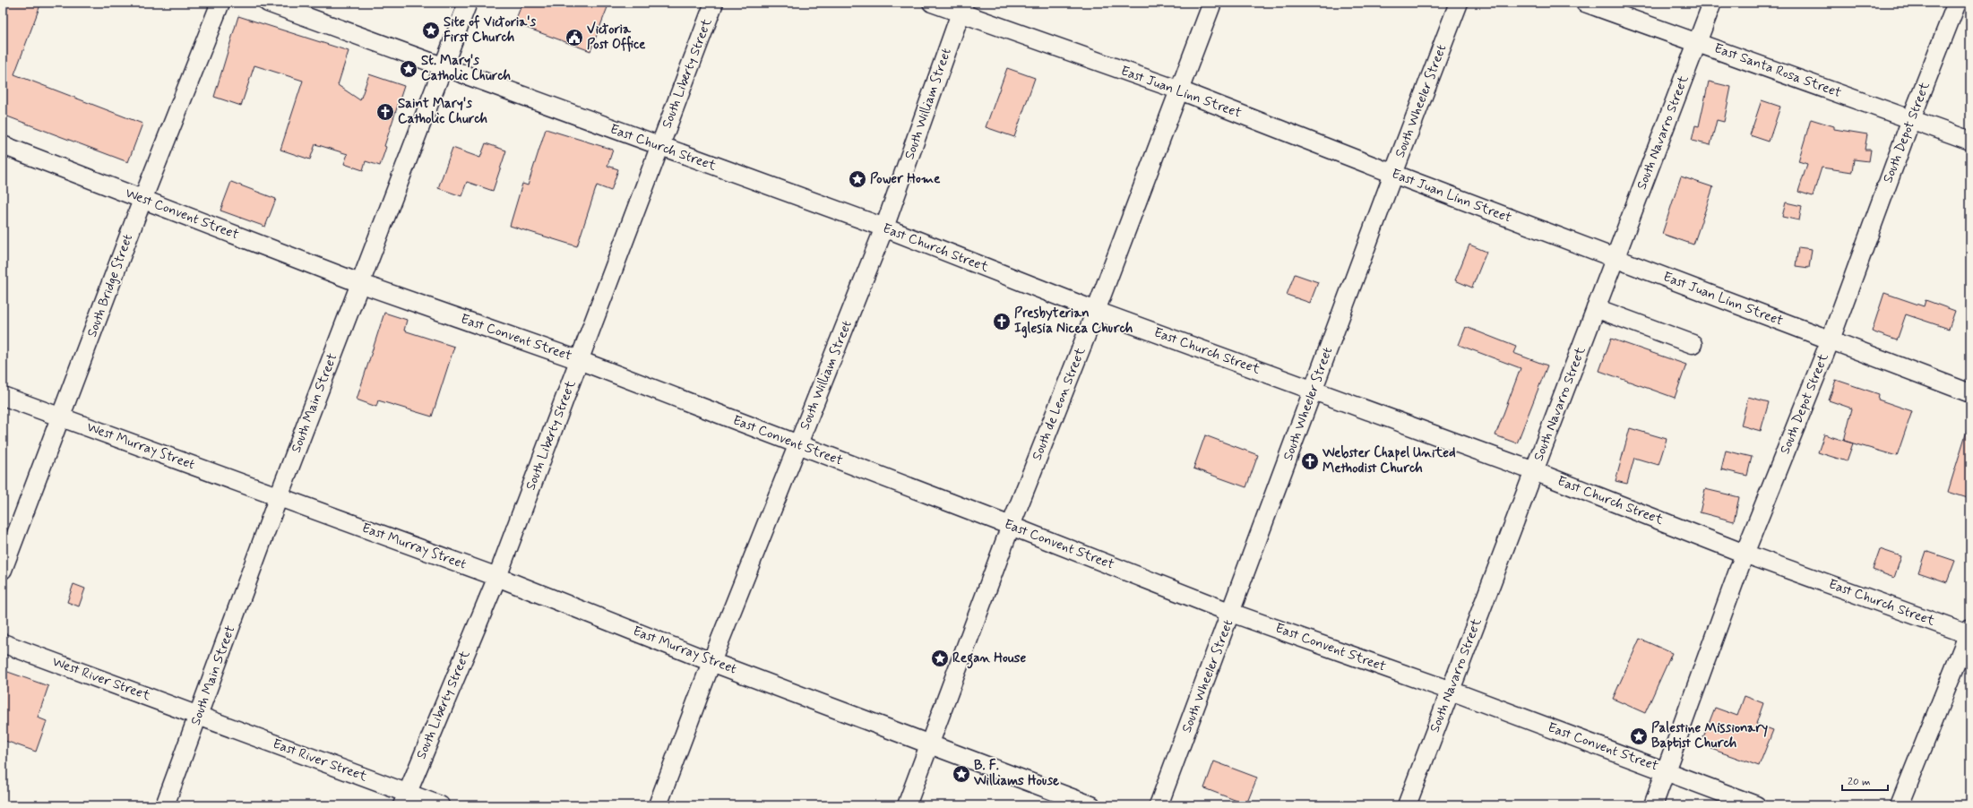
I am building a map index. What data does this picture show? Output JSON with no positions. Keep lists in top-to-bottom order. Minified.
{"streets":{"street":["East Santa Rosa Street","South Liberty Street","East Juan Linn Street","South Wheeler Street","South William Street","South Navarro Street","South Depot Street","East Church Street","West Convent Street","South Bridge Street","East Convent Street","South Main Street","South de Leon Street","West Murray Street","East Murray Street","West River Street","East River Street"]},"crossings":[["East Santa Rosa Street","South Navarro Street"],["East Santa Rosa Street","South Depot Street"],["South Liberty Street","East Church Street"],["South Liberty Street","East Convent Street"],["South Liberty Street","East Murray Street"],["South Liberty Street","East River Street"],["East Juan Linn Street","South Wheeler Street"],["East Juan Linn Street","South William Street"],["East Juan Linn Street","South Navarro Street"],["East Juan Linn Street","South Depot Street"],["East Juan Linn Street","South de Leon Street"],["South Wheeler Street","East Church Street"],["South Wheeler Street","East Convent Street"],["South William Street","East Church Street"],["South William Street","East Convent Street"],["South William Street","East Murray Street"],["South Navarro Street","East Church Street"],["South Navarro Street","East Convent Street"],["South Depot Street","East Church Street"],["South Depot Street","East Convent Street"],["East Church Street","South Main Street"],["East Church Street","South de Leon Street"],["West Convent Street","South Bridge Street"],["West Convent Street","East Convent Street"],["West Convent Street","South Main Street"],["South Bridge Street","West Murray Street"],["East Convent Street","South Main Street"],["East Convent Street","South de Leon Street"],["South Main Street","West Murray Street"],["South Main Street","East Murray Street"],["South Main Street","West River Street"],["South Main Street","East River Street"],["South de Leon Street","East Murray Street"],["West Murray Street","East Murray Street"],["West River Street","East River Street"]],"places":{"place":["Site of Victoria's First Church","St. Mary's Catholic Church","Power Home","Regan House","Palestine Missionary Baptist Church","B. F. Williams House"],"public building":["Victoria Post Office"],"church":["Saint Mary's Catholic Church","Presbyterian Iglesia Nicea Church","Webster Chapel United Methodist Church"]},"scale_bar":"20 m"}
